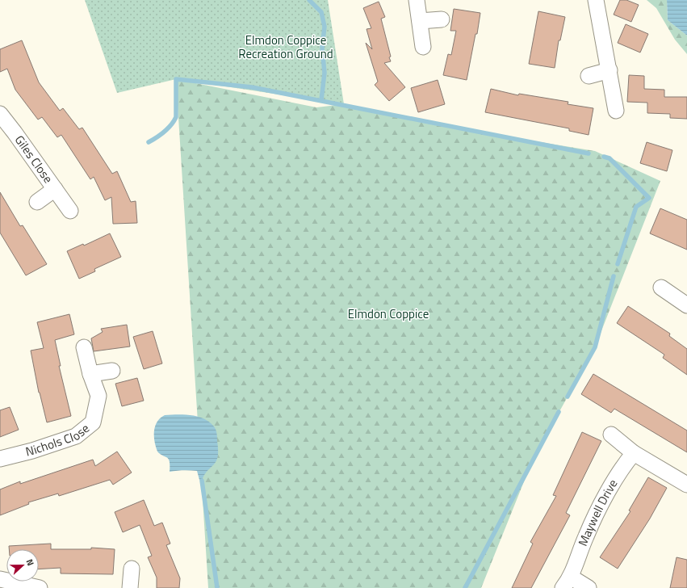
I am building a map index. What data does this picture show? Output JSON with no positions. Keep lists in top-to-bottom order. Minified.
{"streets":{"street":["Giles Close","Nichols Close","Maywell Drive"]},"parks":["Elmdon Coppice Recreation Ground","Elmdon Coppice"],"north":"right"}
